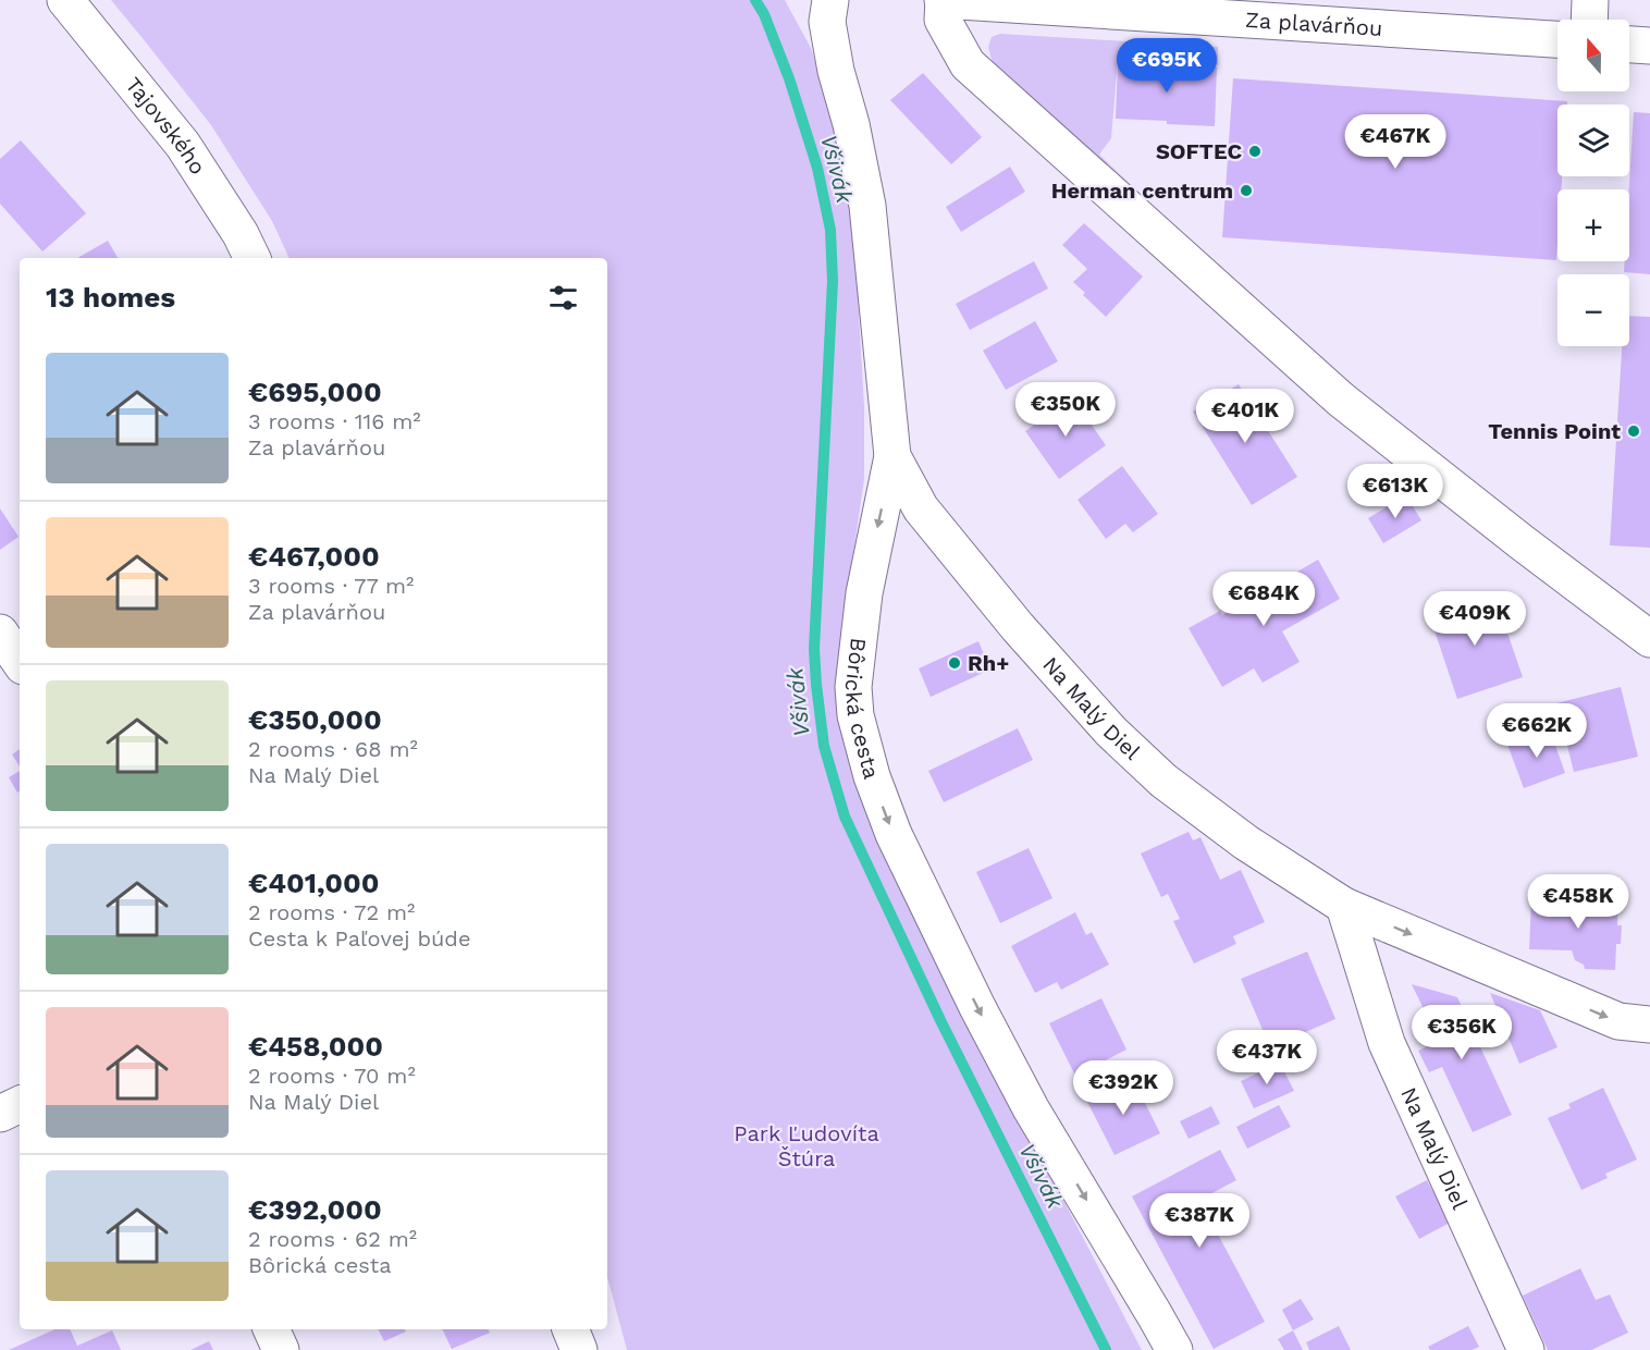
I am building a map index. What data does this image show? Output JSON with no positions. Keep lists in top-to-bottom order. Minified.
{"streets":{"street":["Za plavárňou","Tajovského","Bôrická cesta","Na Malý Diel"]},"crossings":[["Bôrická cesta","Na Malý Diel"]],"one_way":["Bôrická cesta"],"water":["Všivák"],"parks":["Park Ľudovíta Štúra"],"places":["SOFTEC","Herman centrum","Tennis Point","Rh+"],"north":"top","page":{"map_buttons":["+","−"],"price":["€695K","€467K","€350K","€401K","€613K","€684K","€409K","€662K","€458K","€356K","€437K","€392K","€387K"],"heading":"13 homes","list":[{"name":"€695,000","note":"3 rooms · 116 m² · Za plavárňou"},{"name":"€467,000","note":"3 rooms · 77 m² · Za plavárňou"},{"name":"€350,000","note":"2 rooms · 68 m² · Na Malý Diel"},{"name":"€401,000","note":"2 rooms · 72 m² · Cesta k Paľovej búde"},{"name":"€458,000","note":"2 rooms · 70 m² · Na Malý Diel"},{"name":"€392,000","note":"2 rooms · 62 m² · Bôrická cesta"}]}}
